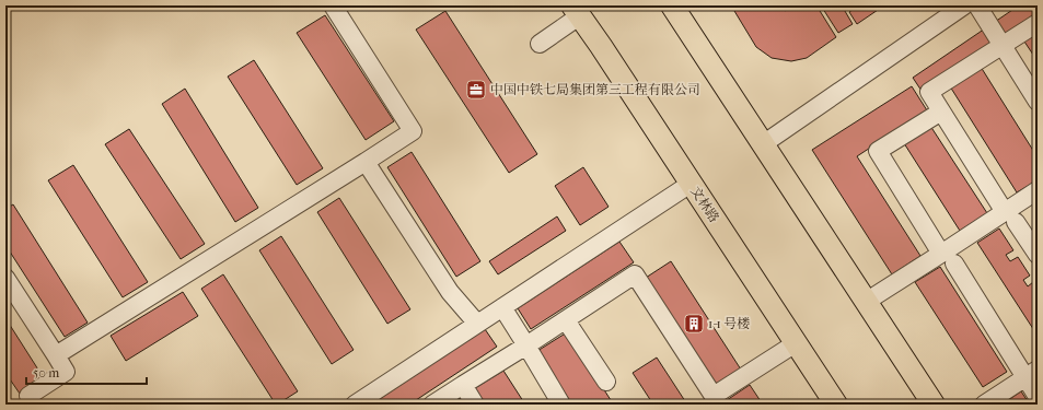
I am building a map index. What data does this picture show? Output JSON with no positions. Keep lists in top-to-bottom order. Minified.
{"streets":{"main road":["文林路"]},"places":{"office":["中国中铁七局集团第三工程有限公司"],"building":["1-1 号楼"]},"scale_bar":"50 m"}
